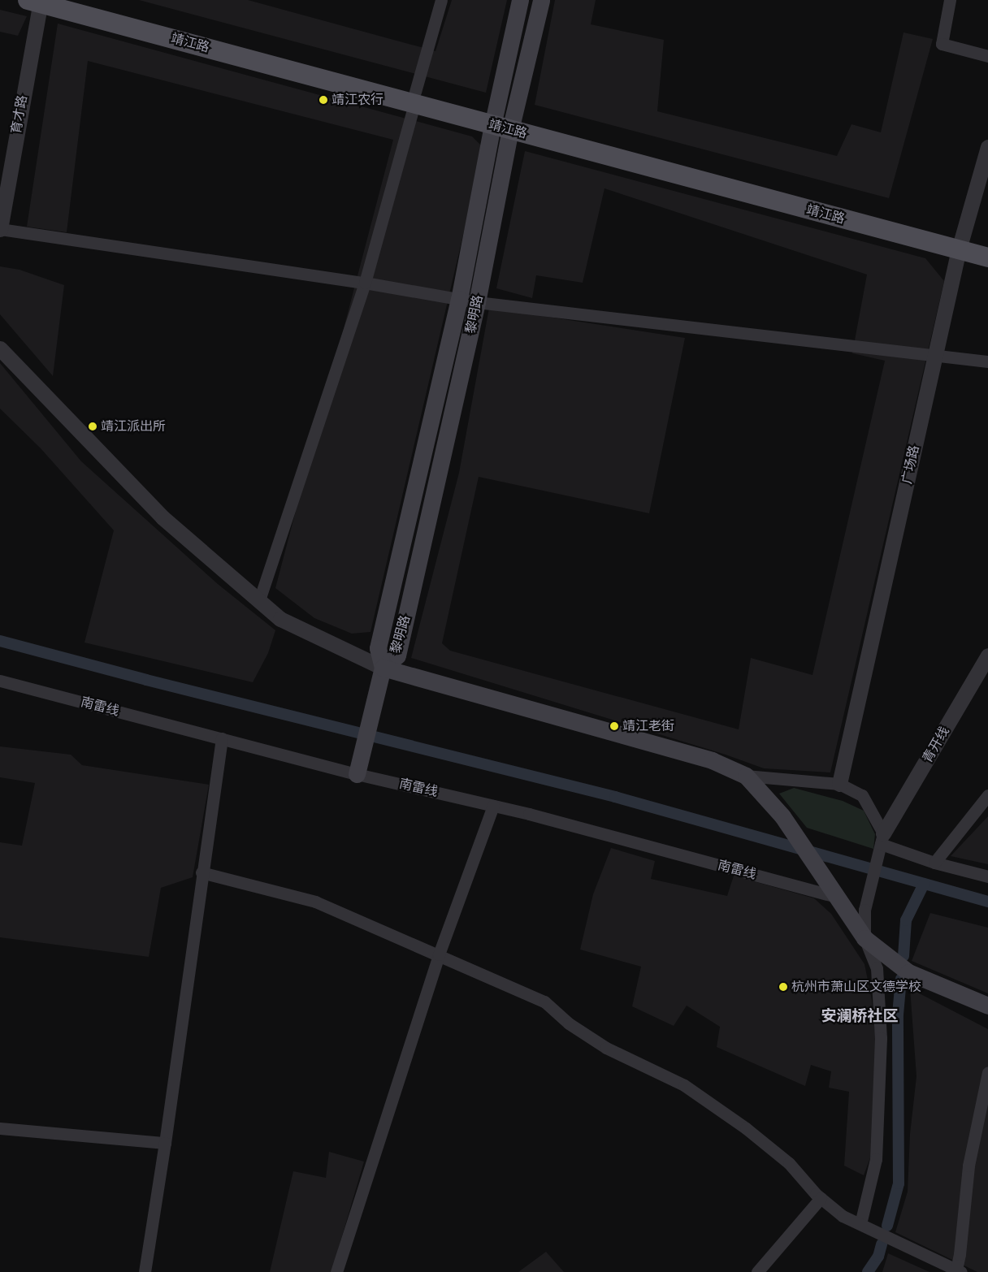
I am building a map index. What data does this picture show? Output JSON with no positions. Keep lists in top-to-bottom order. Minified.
{"streets":{"main road":["靖江路","黎明路"],"street":["育才路","广场路","南雷线","青开线"]},"crossings":[["靖江路","育才路"],["靖江路","黎明路"],["靖江路","广场路"]],"districts":["安澜桥社区"],"places":["靖江农行","靖江派出所","靖江老街","杭州市萧山区文德学校"]}
